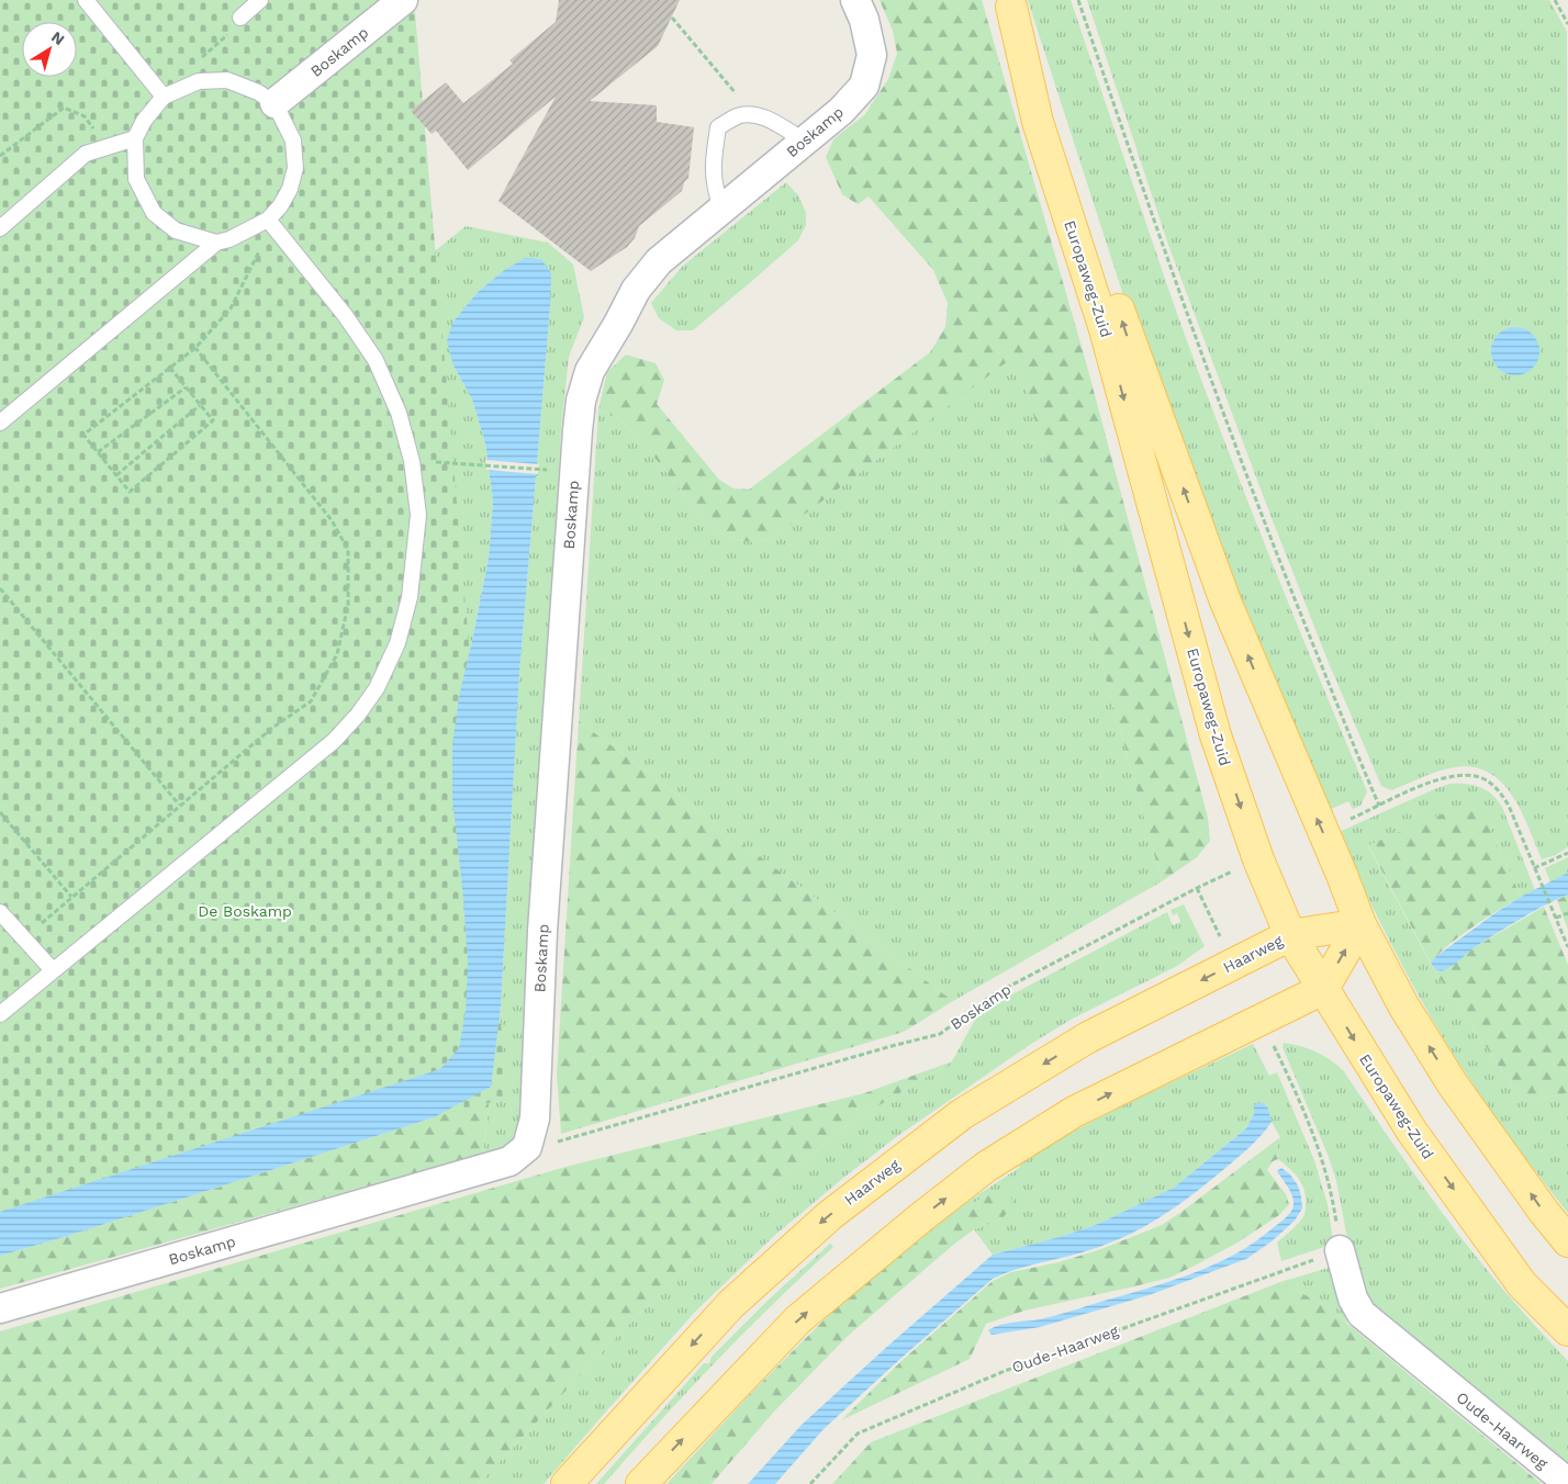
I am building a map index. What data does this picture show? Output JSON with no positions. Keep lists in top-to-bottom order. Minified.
{"streets":{"main road":["Europaweg-Zuid","Haarweg"],"street":["Boskamp","Oude-Haarweg"]},"crossings":[["Europaweg-Zuid","Haarweg"]],"parks":["De Boskamp"],"north":"top right"}
